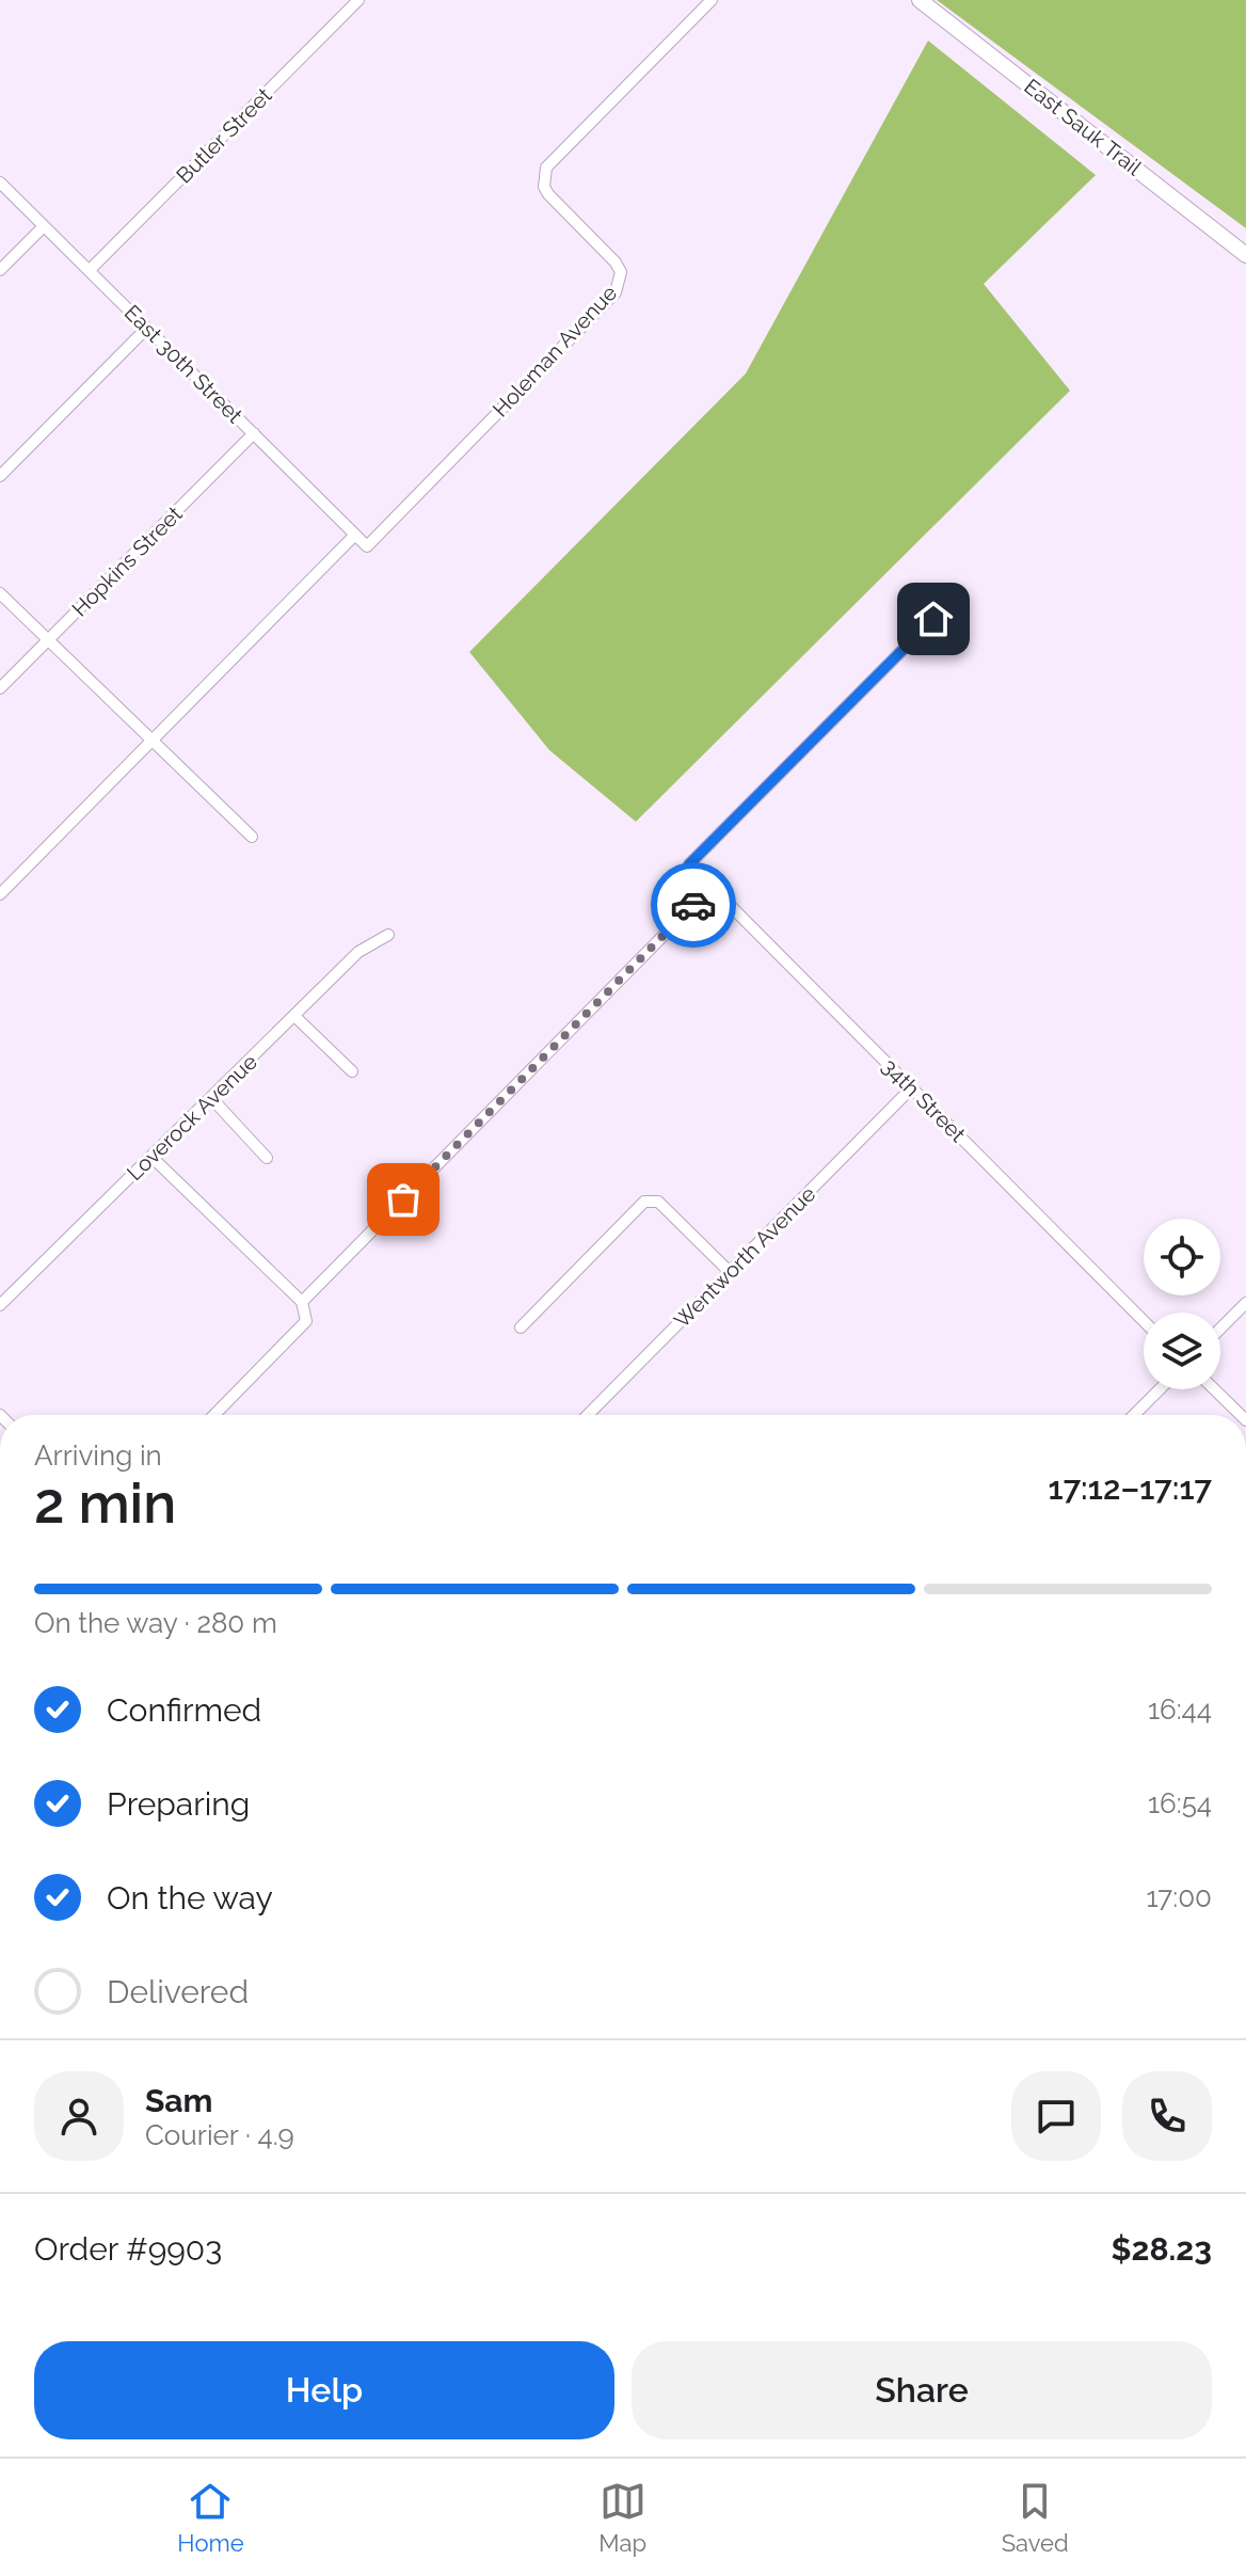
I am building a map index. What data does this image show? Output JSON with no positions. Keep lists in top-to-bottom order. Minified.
{"streets":{"main road":["East Sauk Trail"],"street":["Butler Street","Holeman Avenue","East 30th Street","Hopkins Street","34th Street","Loverock Avenue","Wentworth Avenue"]},"crossings":[["Butler Street","East 30th Street"],["Holeman Avenue","East 30th Street"],["East 30th Street","Hopkins Street"],["34th Street","Wentworth Avenue"]],"page":{"heading":["2 min","Arriving in","17:12–17:17"],"panel":["Sam","Courier · 4.9","Order #9903","$28.23"],"bar":"On the way · 280 m","list":[["Confirmed","16:44"],["Preparing","16:54"],["On the way","17:00"],"Delivered"],"buttons":["Help","Share"],"tabs":["Home","Map","Saved"]}}
